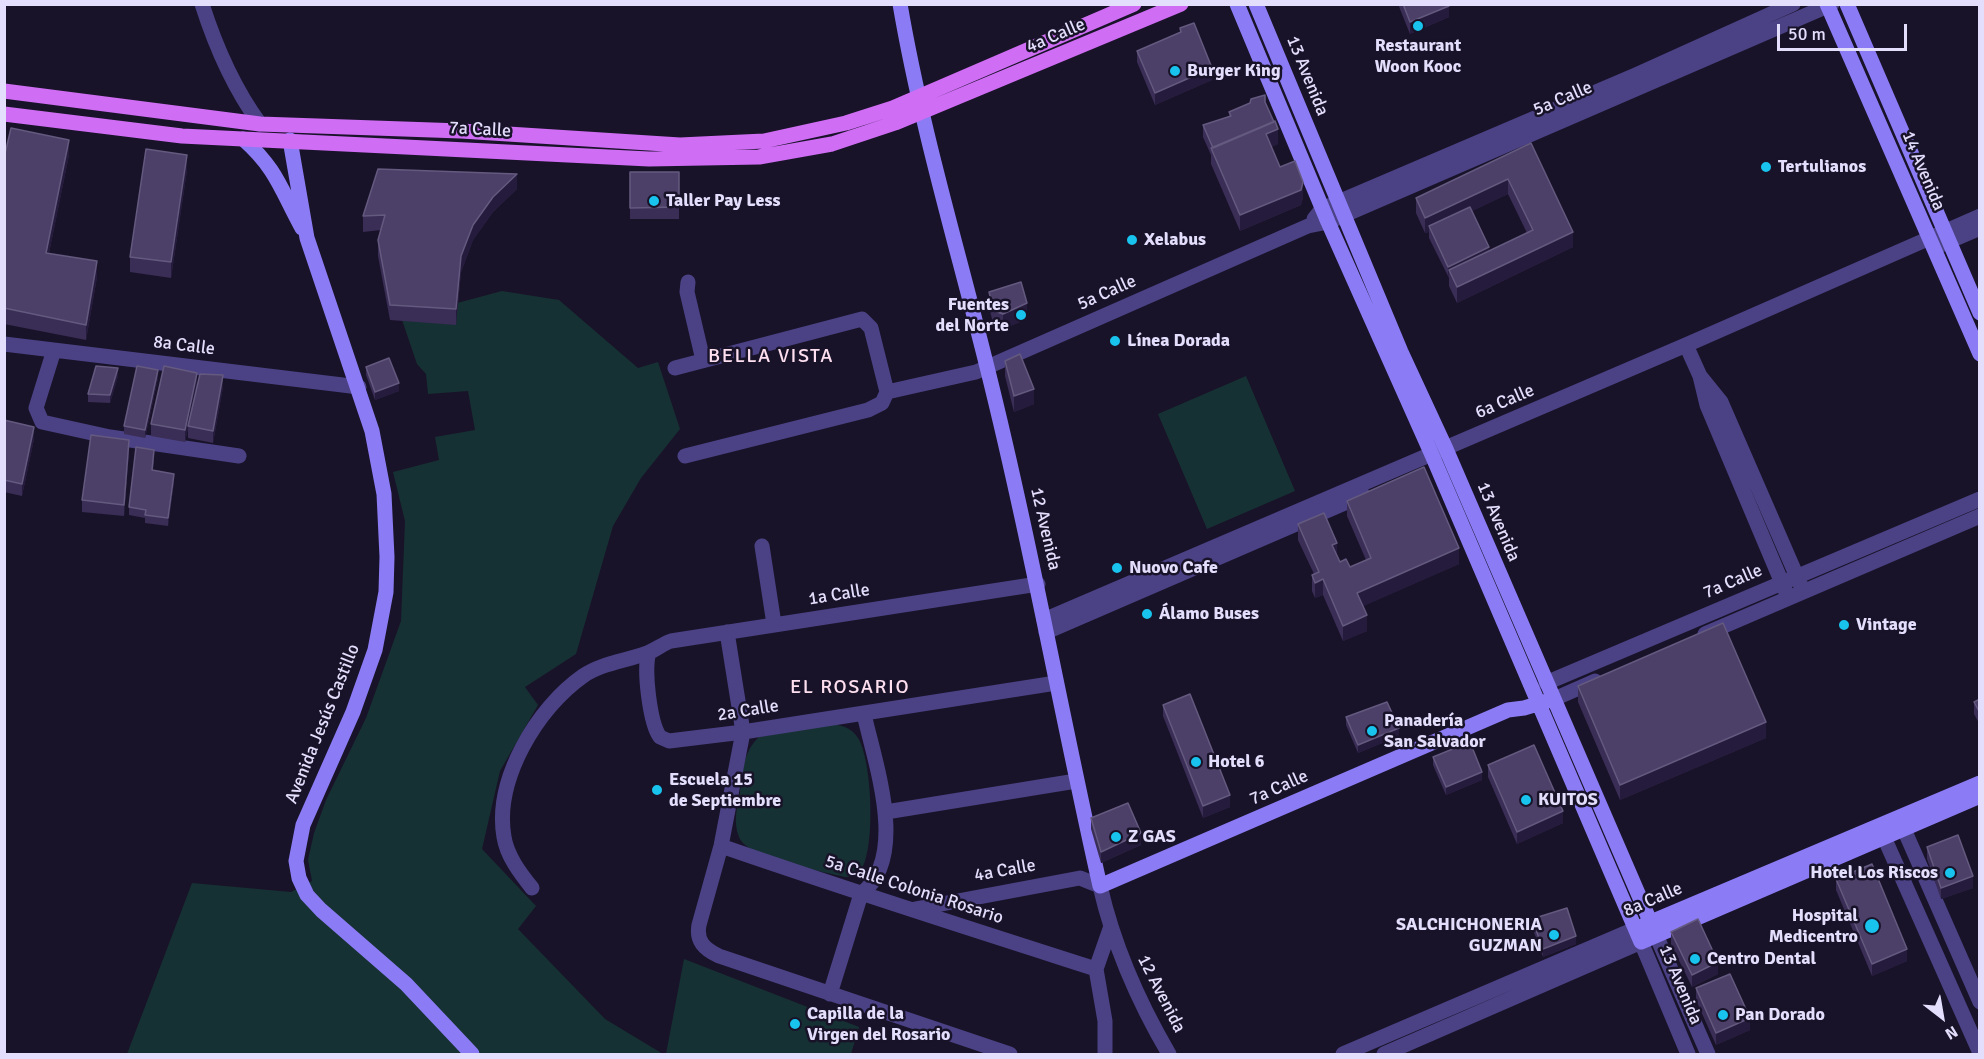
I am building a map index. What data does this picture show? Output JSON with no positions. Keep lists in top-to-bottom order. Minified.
{"streets":{"main road":["4a Calle","7a Calle"],"street":["13 Avenida","5a Calle","14 Avenida","8a Calle","6a Calle","12 Avenida","1a Calle","2a Calle","Avenida Jesús Castillo","5a Calle Colonia Rosario"]},"crossings":[["4a Calle","7a Calle"],["4a Calle","12 Avenida"],["4a Calle","5a Calle Colonia Rosario"],["13 Avenida","5a Calle"],["13 Avenida","7a Calle"],["13 Avenida","8a Calle"],["13 Avenida","6a Calle"],["5a Calle","14 Avenida"],["5a Calle","12 Avenida"],["7a Calle","12 Avenida"],["7a Calle","Avenida Jesús Castillo"],["14 Avenida","6a Calle"],["8a Calle","Avenida Jesús Castillo"],["6a Calle","12 Avenida"],["12 Avenida","1a Calle"],["12 Avenida","2a Calle"],["1a Calle","2a Calle"]],"districts":["BELLA VISTA","EL ROSARIO"],"places":["Restaurant Woon Kooc","Burger King","Tertulianos","Taller Pay Less","Xelabus","Fuentes del Norte","Línea Dorada","Nuovo Cafe","Álamo Buses","Vintage","Panadería San Salvador","Hotel 6","Escuela 15 de Septiembre","KUITOS","Z GAS","Hotel Los Riscos","Hospital Medicentro","SALCHICHONERIA GUZMAN","Centro Dental","Pan Dorado","Capilla de la Virgen del Rosario"],"scale_bar":"50 m","north":"bottom right"}
